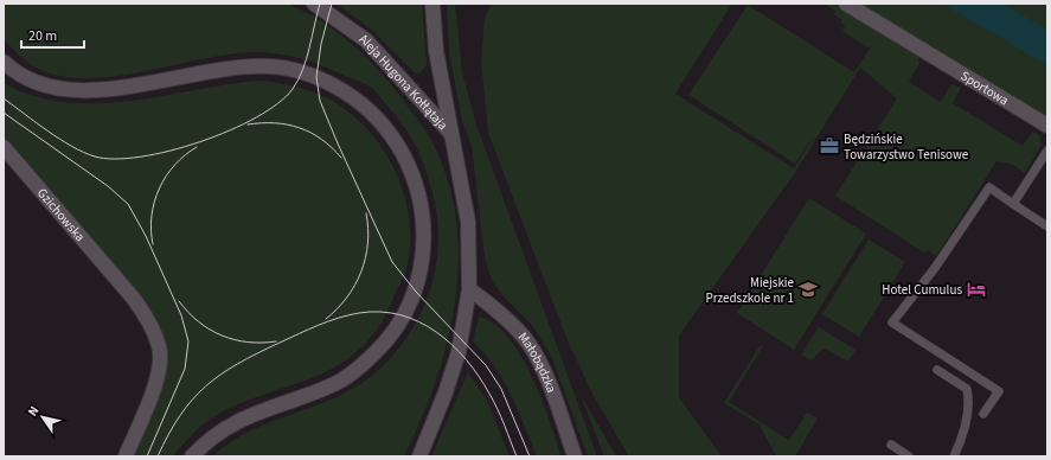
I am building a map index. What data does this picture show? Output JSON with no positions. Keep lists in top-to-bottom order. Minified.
{"streets":{"main road":["Aleja Hugona Kołłątaja","Sportowa","Gzichowska","Małobądzka"]},"places":{"office":["Będzińskie Towarzystwo Tenisowe"],"school or university":["Miejskie Przedszkole nr 1"],"hotel":["Hotel Cumulus"]},"scale_bar":"20 m","north":"top left"}
